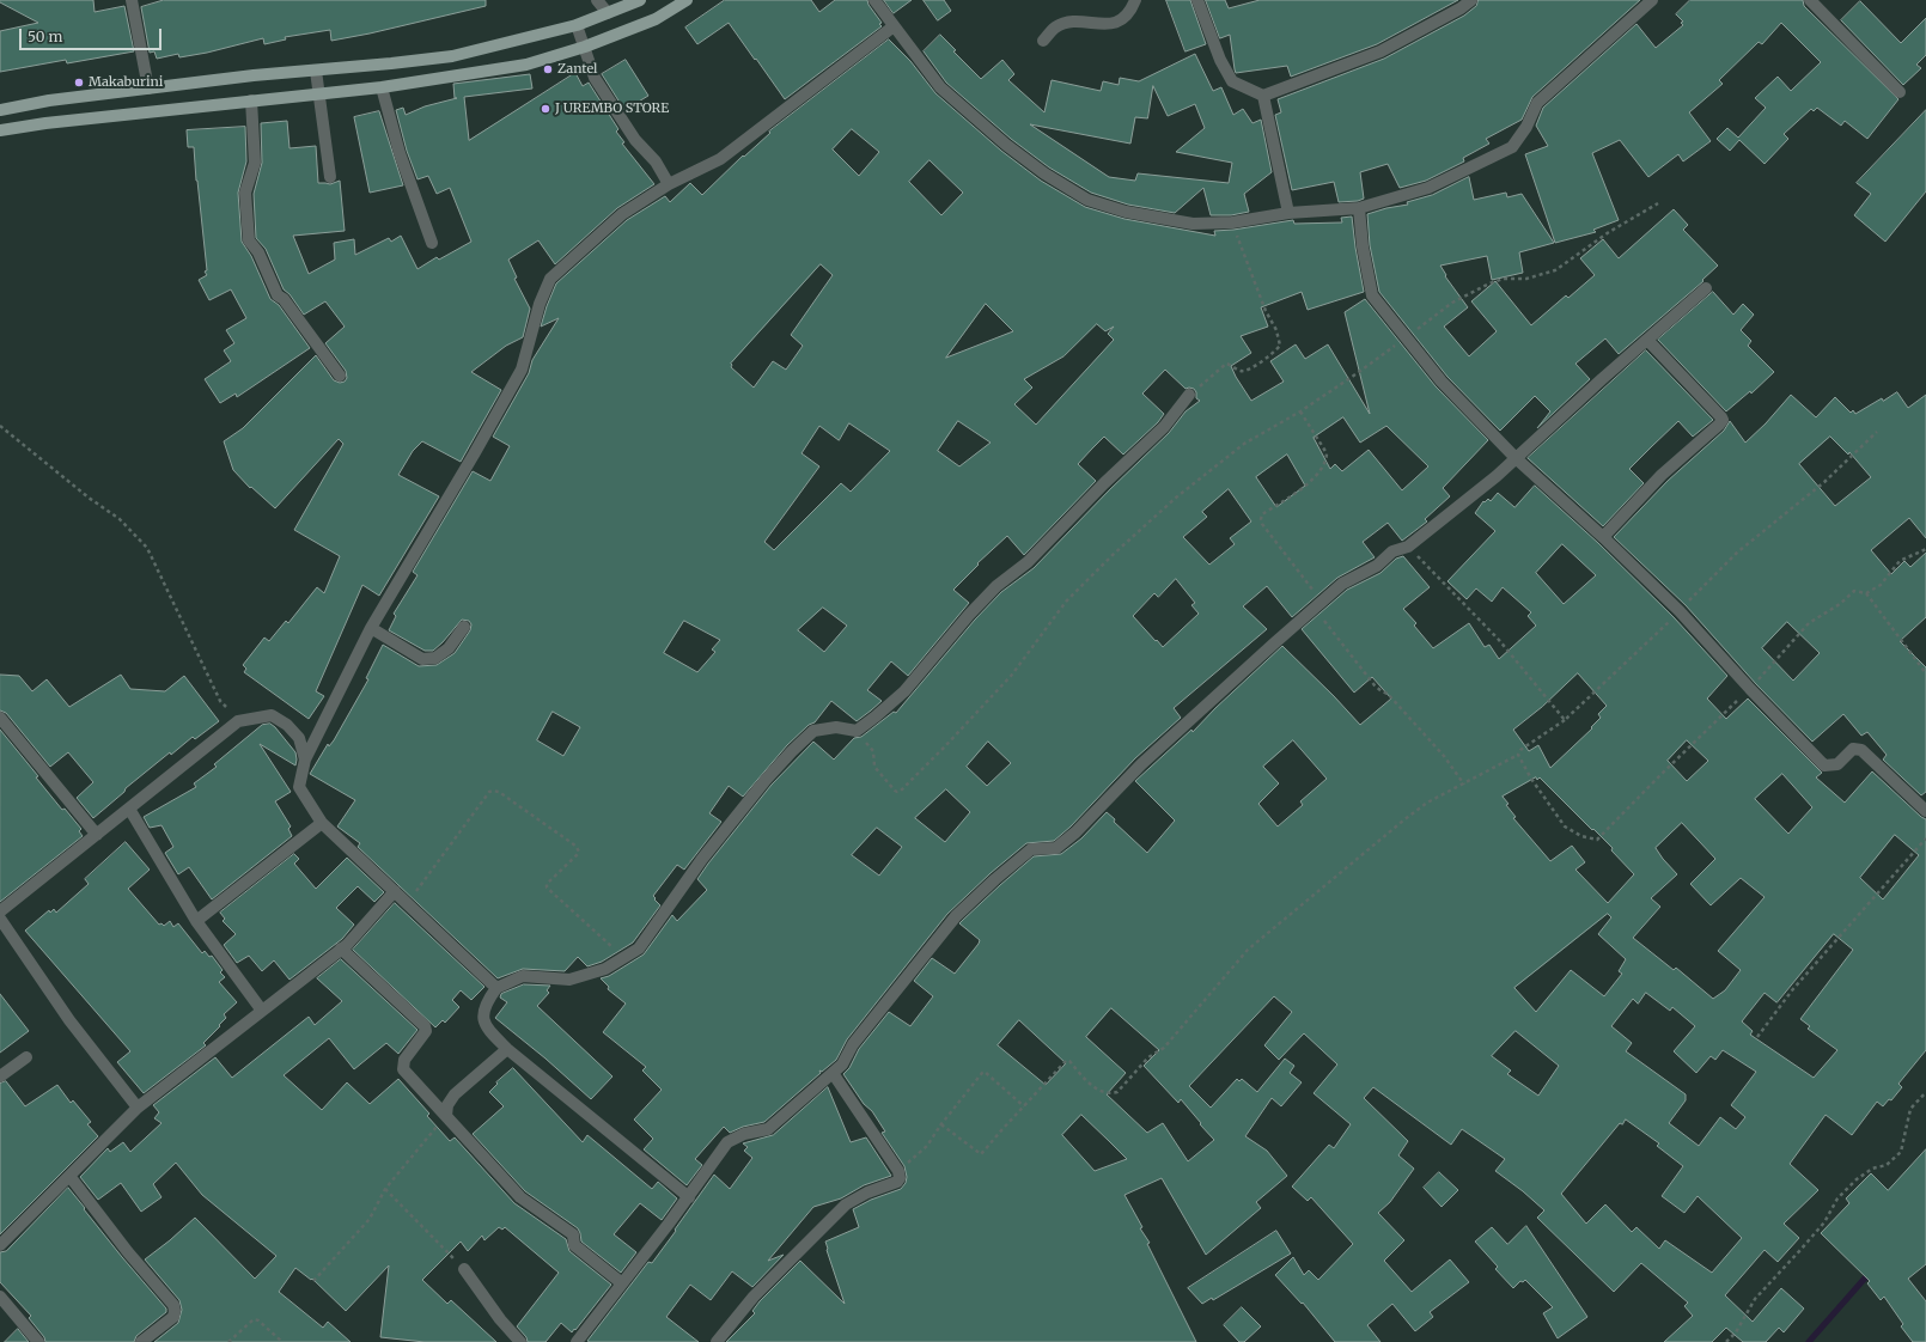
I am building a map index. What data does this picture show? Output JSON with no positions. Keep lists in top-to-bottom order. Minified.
{"places":["Zantel","Makaburini","J UREMBO STORE"],"scale_bar":"50 m"}
